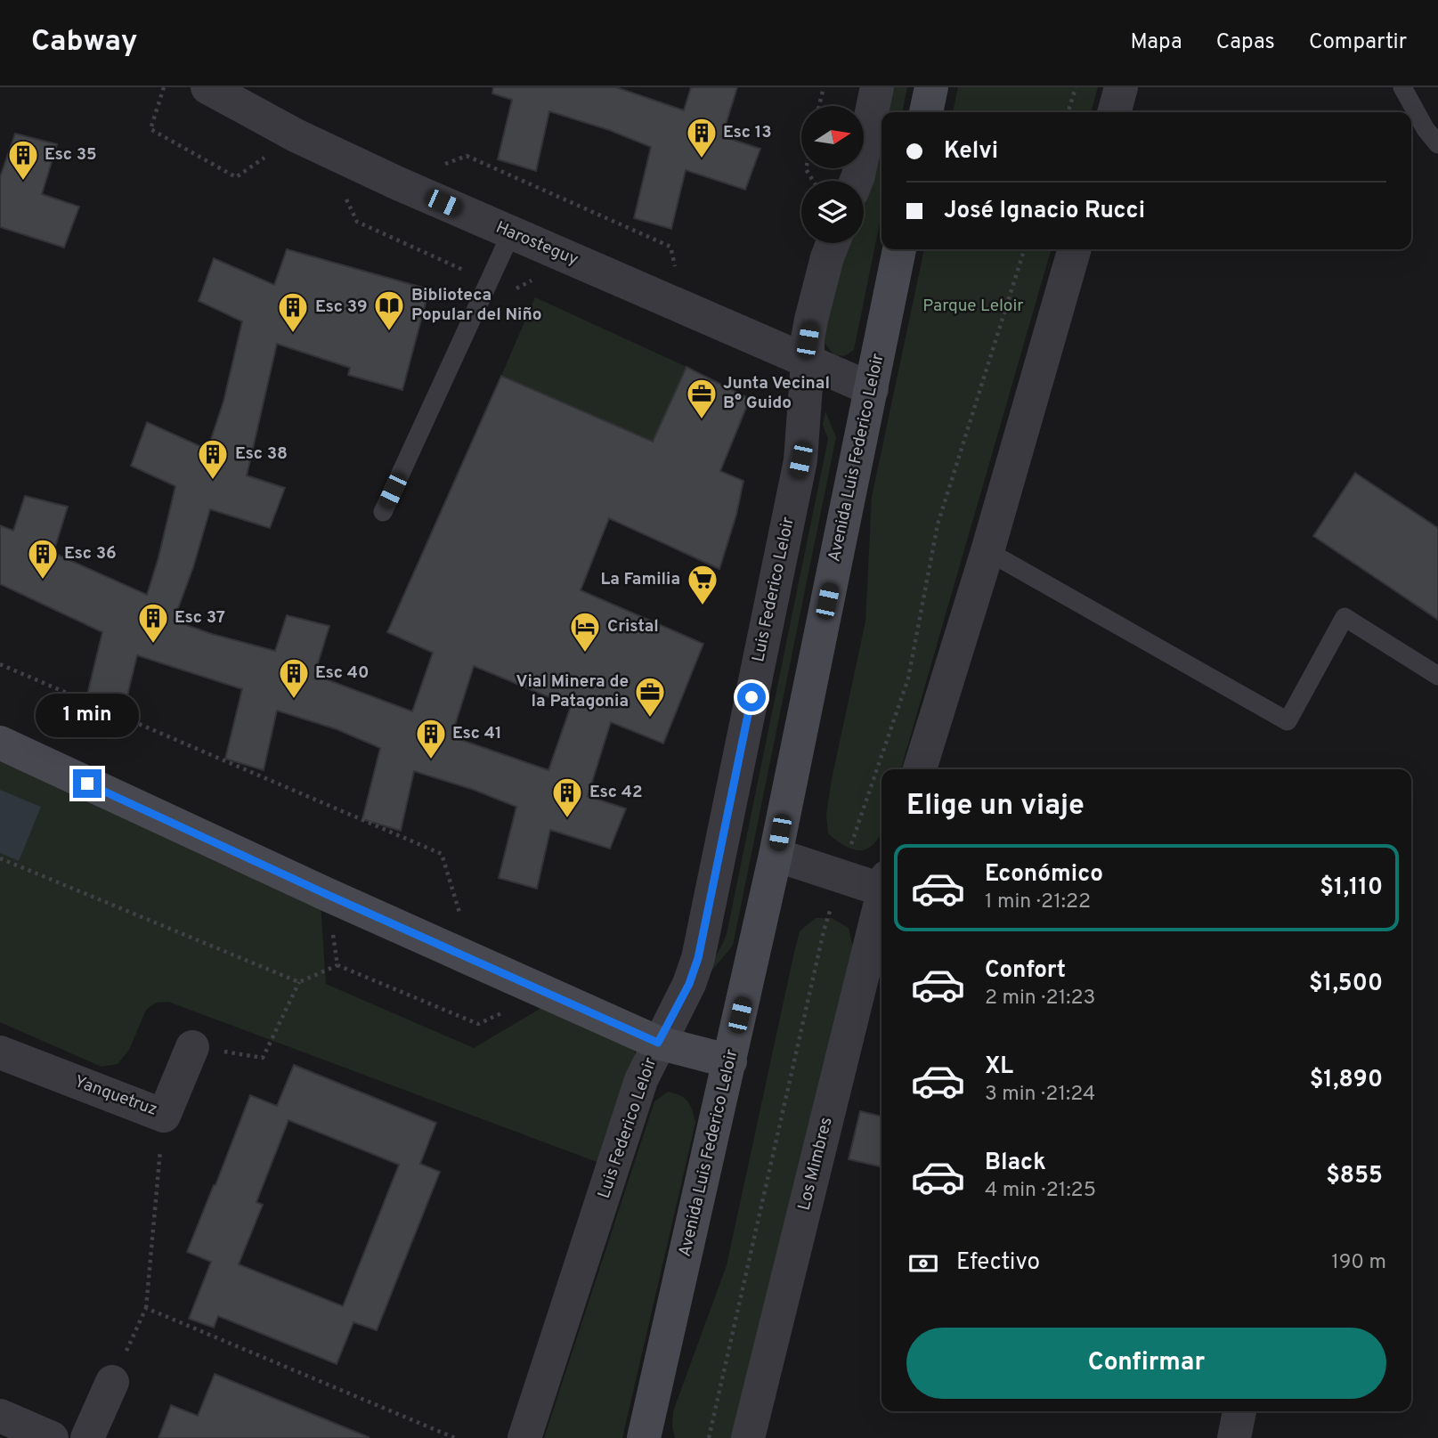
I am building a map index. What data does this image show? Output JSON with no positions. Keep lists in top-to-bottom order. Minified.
{"streets":{"main road":["Avenida Luis Federico Leloir"],"street":["Harosteguy","Luis Federico Leloir","Yanquetruz","Los Mimbres"]},"crossings":[["Harosteguy","Avenida Luis Federico Leloir"],["Harosteguy","Luis Federico Leloir"]],"parks":["Parque Leloir"],"places":{"building":["Esc 13","Esc 35","Esc 39","Esc 38","Esc 36","Esc 37","Esc 40","Esc 41","Esc 42"],"library":["Biblioteca Popular del Niño"],"office":["Junta Vecinal B° Guido","Vial Minera de la Patagonia"],"supermarket":["La Familia"],"hotel":["Cristal"]},"north":"right","page":{"header":"Cabway","nav":["Mapa","Capas","Compartir"],"banner":["Kelvi","José Ignacio Rucci"],"bubble":"1 min","heading":"Elige un viaje","list":[{"name":"Económico","note":"1 min · 21:22","value":"$1,110"},{"name":"Confort","note":"2 min · 21:23","value":"$1,500"},{"name":"XL","note":"3 min · 21:24","value":"$1,890"},{"name":"Black","note":"4 min · 21:25","value":"$855"}],"pay":["Efectivo","190 m"],"buttons":"Confirmar"}}
